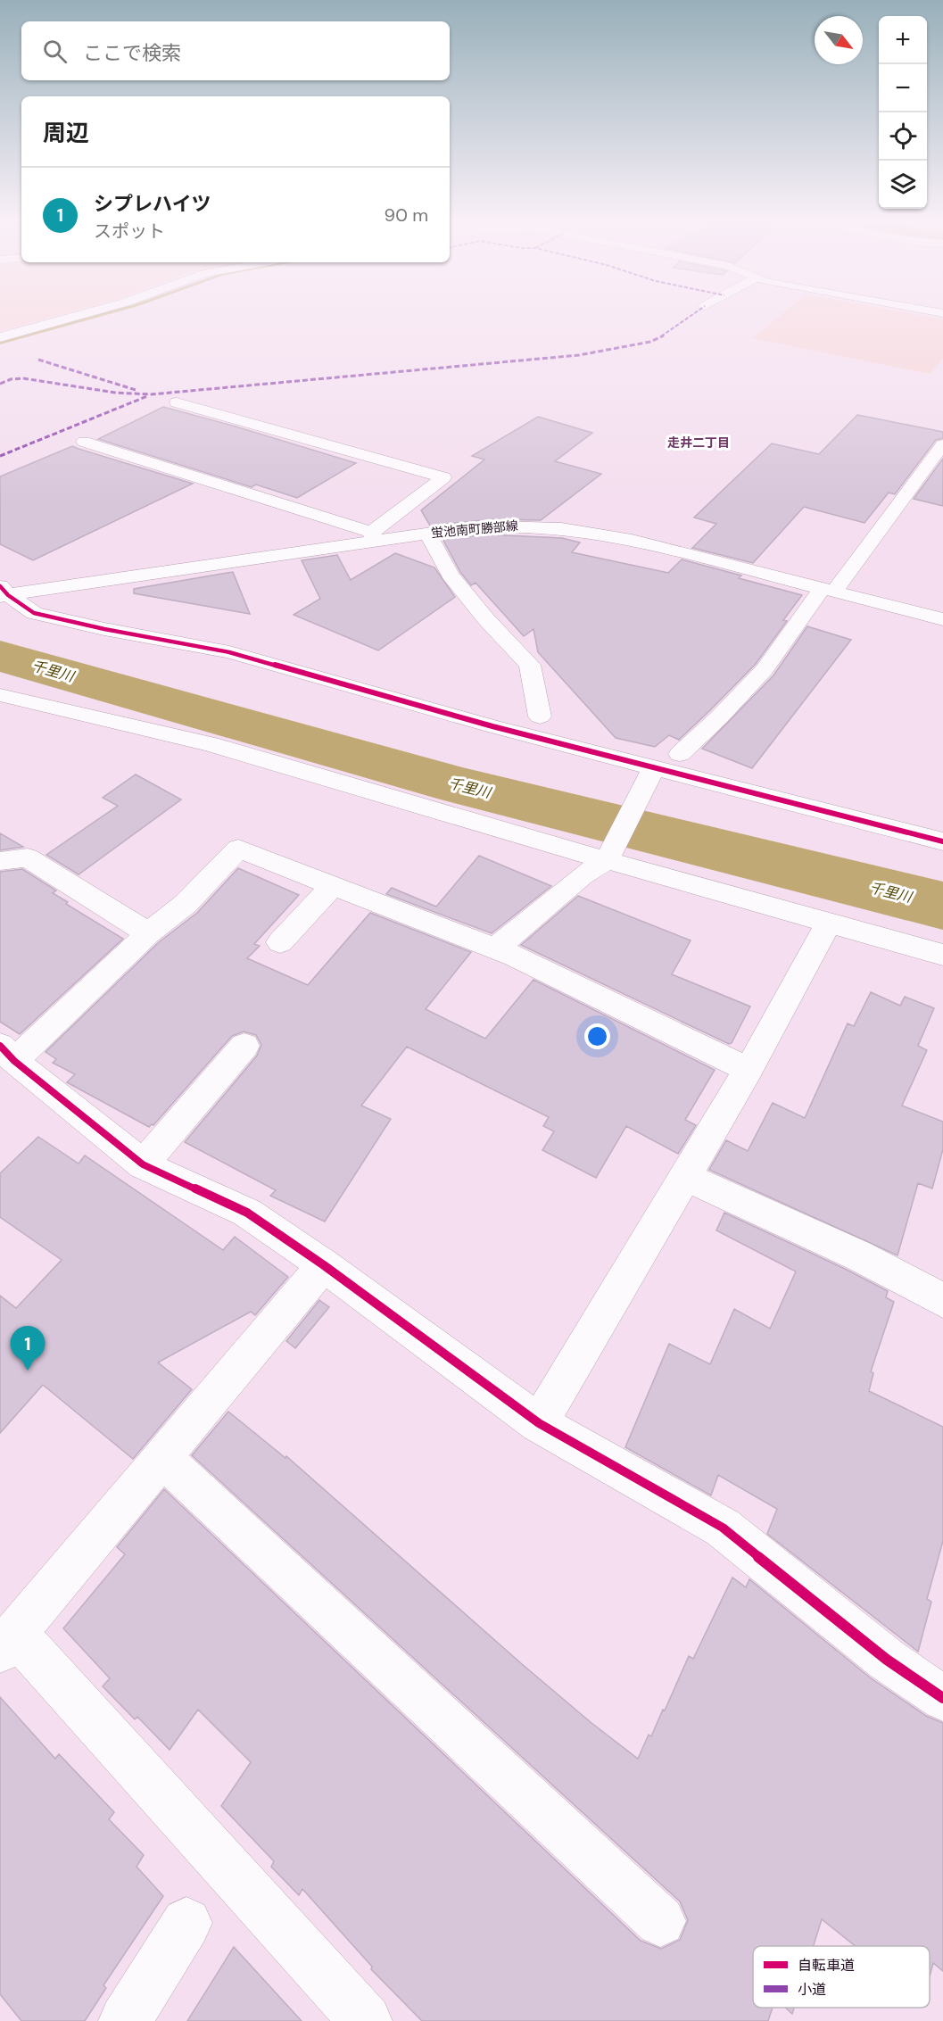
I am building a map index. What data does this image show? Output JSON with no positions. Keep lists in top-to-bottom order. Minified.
{"streets":{"street":["蛍池南町勝部線"]},"districts":["走井二丁目"],"water":["千里川"],"legend":["自転車道","小道"],"north":"bottom right","page":{"map_buttons":["+","−"],"search":"ここで検索","heading":"周辺","list":[{"mark":"1","name":"シプレハイツ","note":"スポット","value":"90 m"}],"pins":"1"}}
